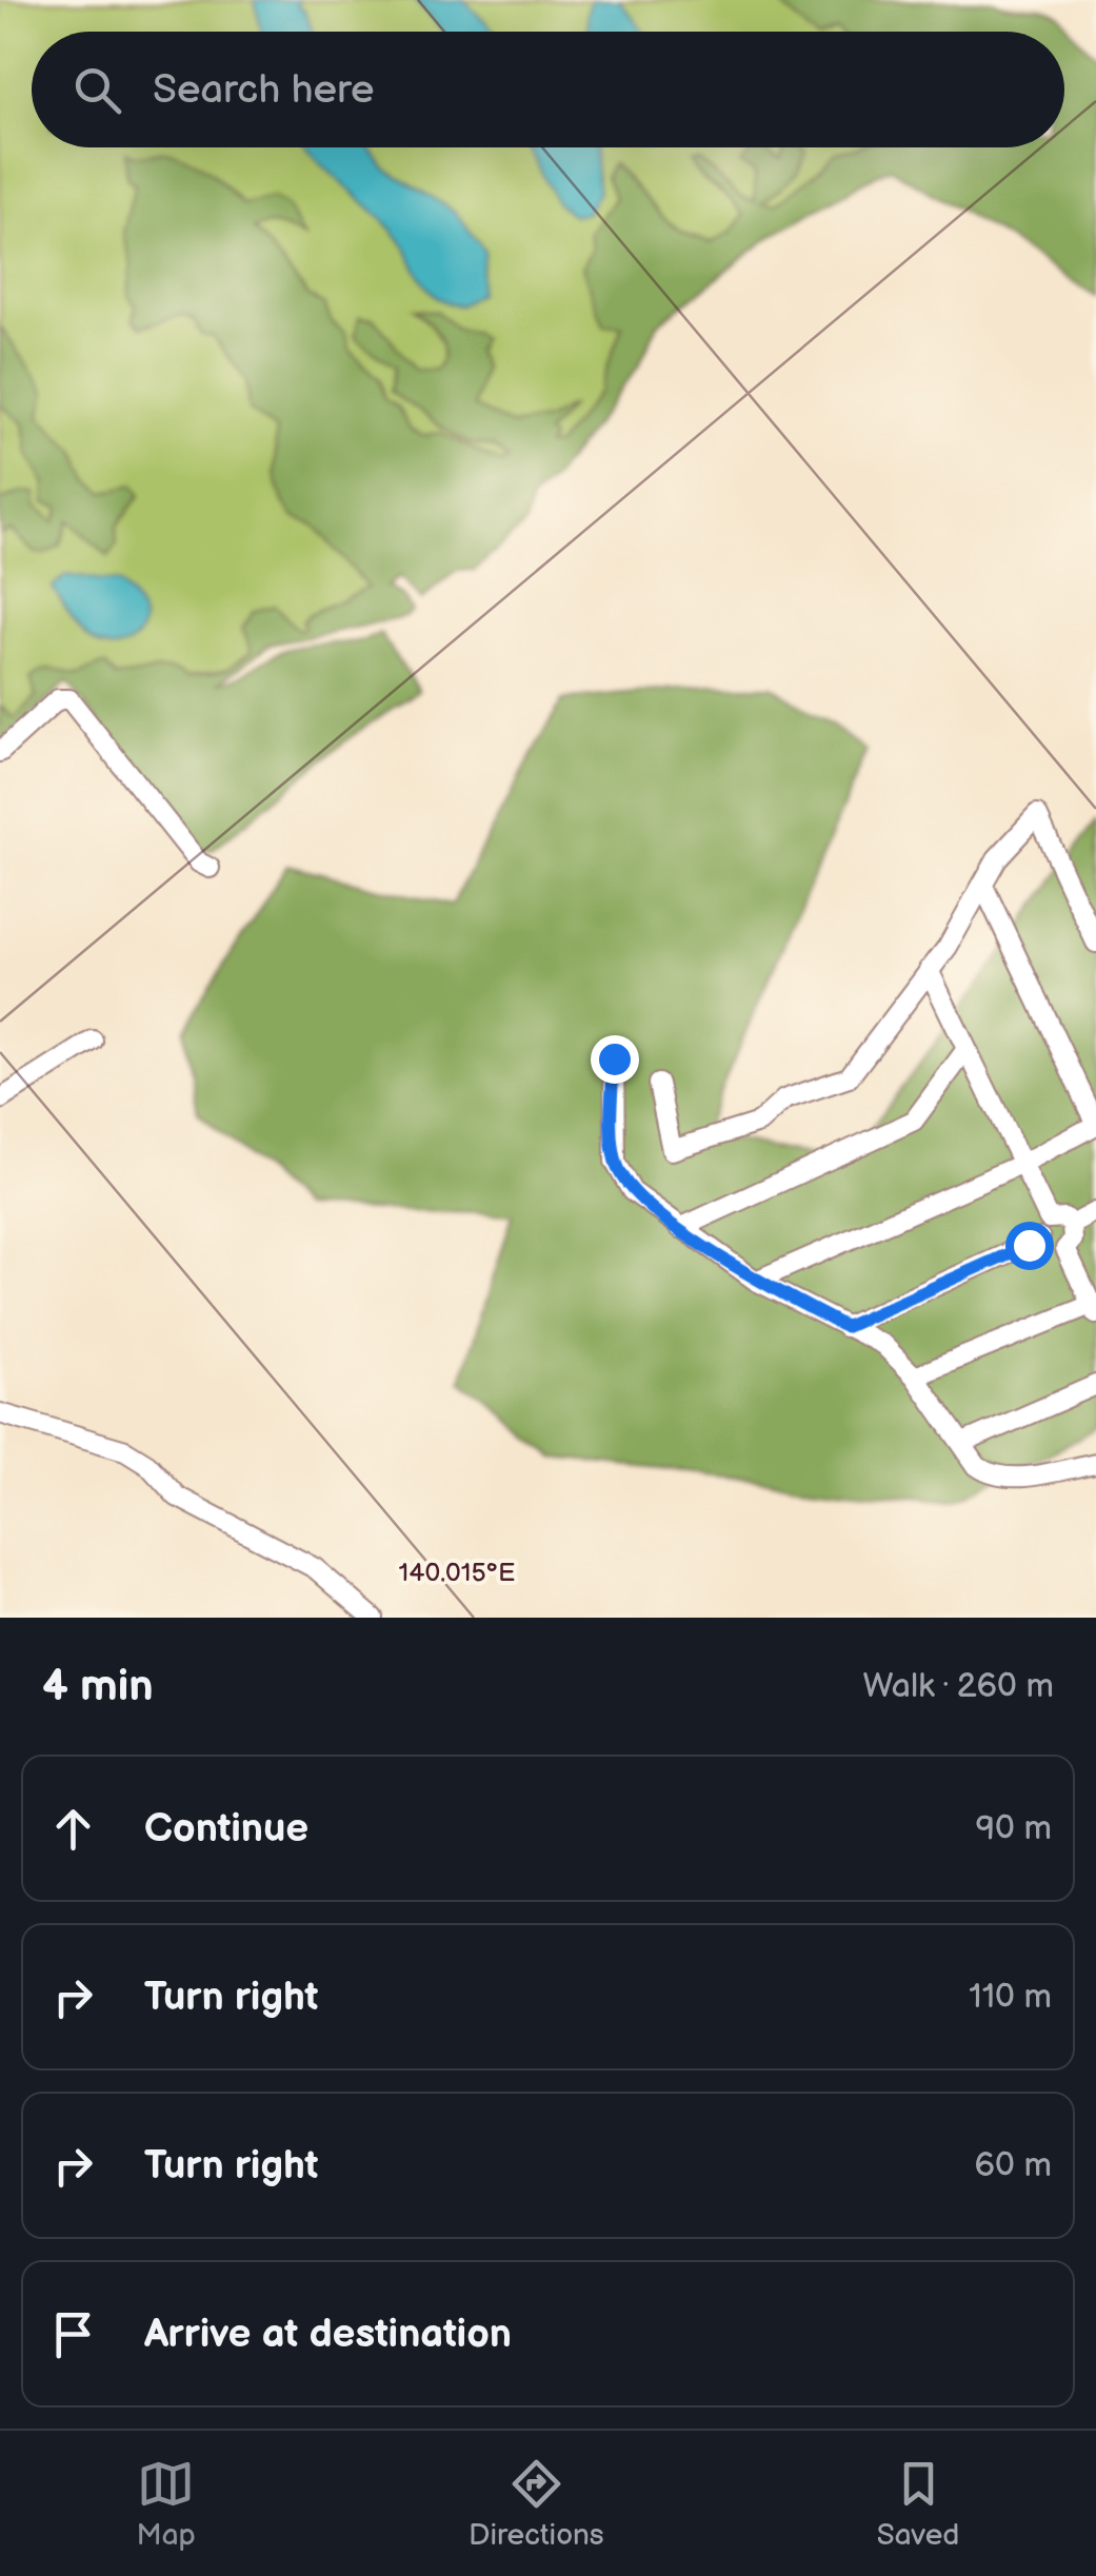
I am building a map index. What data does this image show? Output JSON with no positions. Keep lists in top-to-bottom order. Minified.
{"page":{"search":"Search here","heading":["4 min","Walk · 260 m"],"list":[["Continue","90 m"],["Turn right","110 m"],["Turn right","60 m"],"Arrive at destination"],"nav":["Map","Directions","Saved"]},"coordinates":["140.015°E"]}
